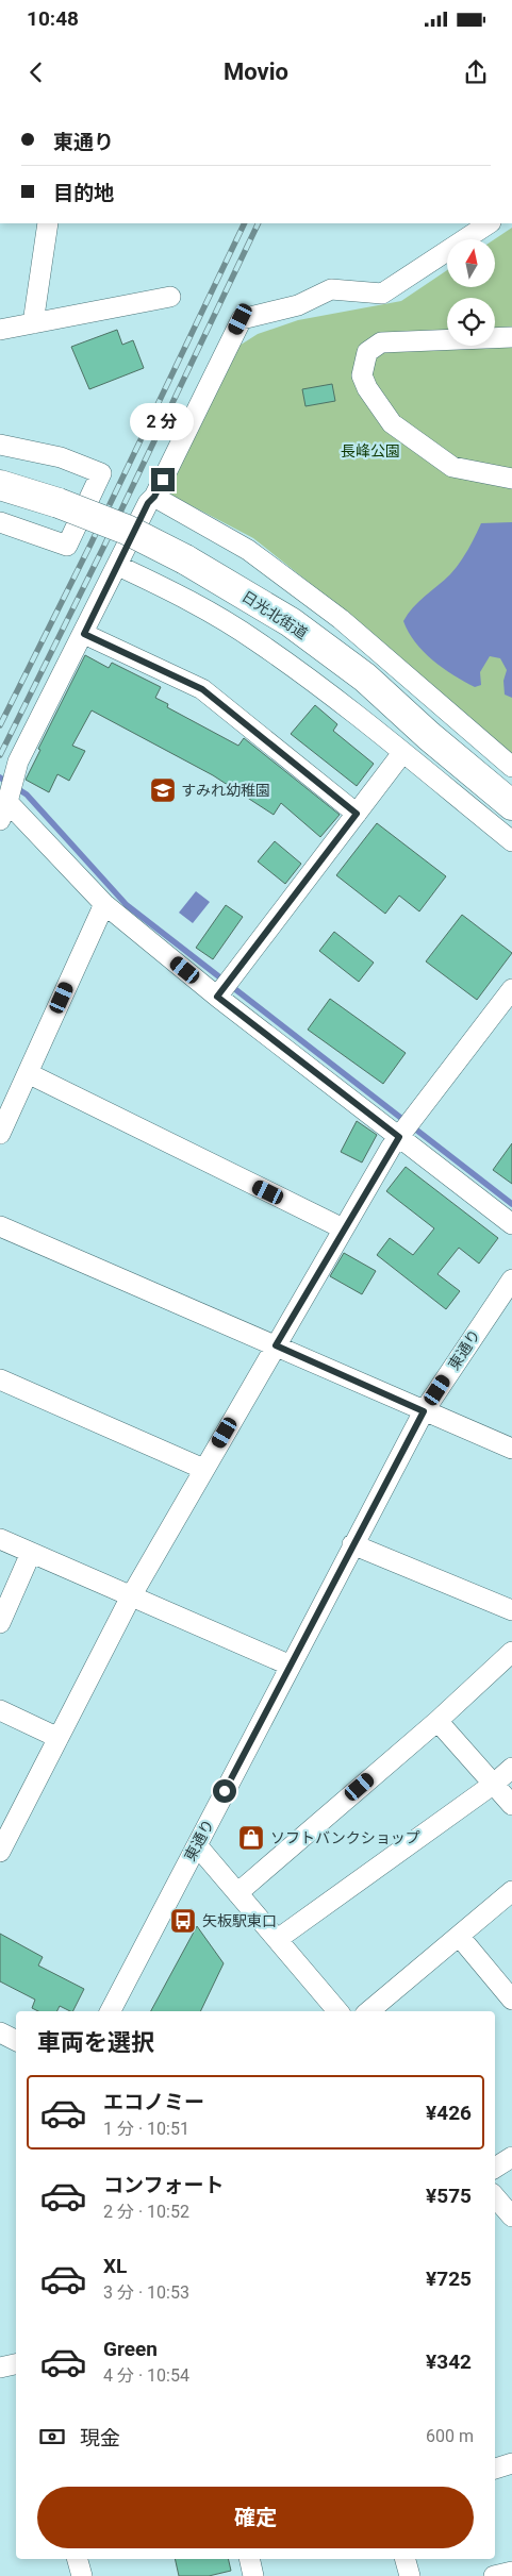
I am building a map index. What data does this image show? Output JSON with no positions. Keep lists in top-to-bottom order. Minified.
{"streets":{"highway":["日光北街道"],"street":["東通り"]},"parks":["長峰公園"],"places":{"school or university":["すみれ幼稚園"],"shop":["ソフトバンクショップ"],"bus stop":["矢板駅東口"]},"north":"top","page":{"status":"10:48","header":"Movio","banner":["東通り","目的地"],"bubble":"2 分","heading":"車両を選択","list":[{"name":"エコノミー","note":"1 分 · 10:51","value":"¥426"},{"name":"コンフォート","note":"2 分 · 10:52","value":"¥575"},{"name":"XL","note":"3 分 · 10:53","value":"¥725"},{"name":"Green","note":"4 分 · 10:54","value":"¥342"}],"pay":["現金","600 m"],"buttons":"確定"}}
